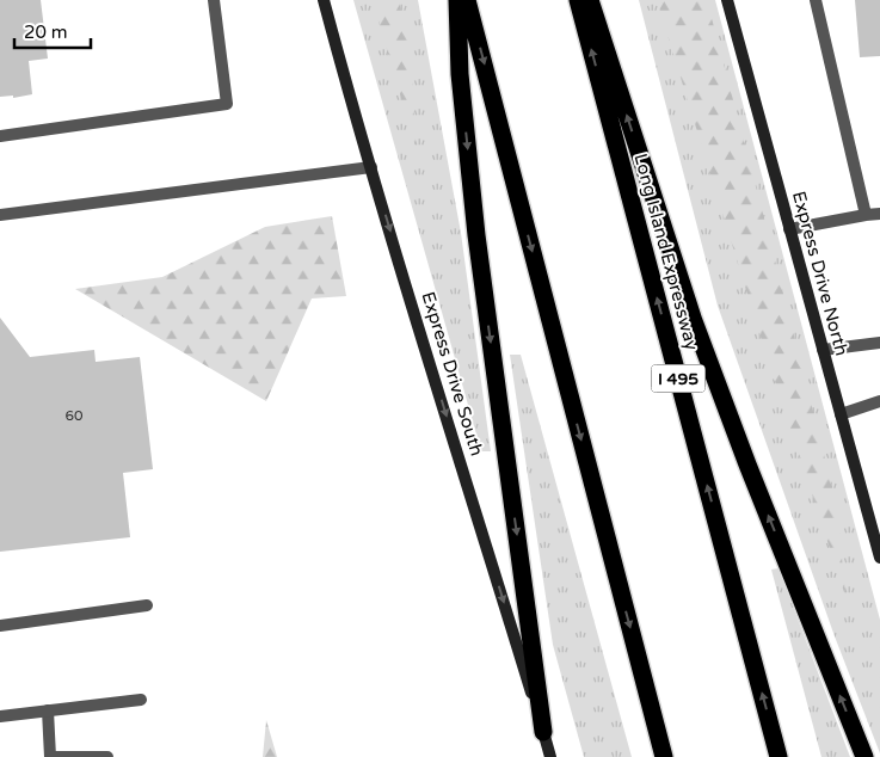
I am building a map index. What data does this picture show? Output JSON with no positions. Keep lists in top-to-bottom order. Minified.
{"streets":{"highway":["Long Island Expressway","I 495"],"main road":["Express Drive North","Express Drive South"]},"one_way":["Express Drive South"],"house_numbers":["60"],"scale_bar":"20 m"}
